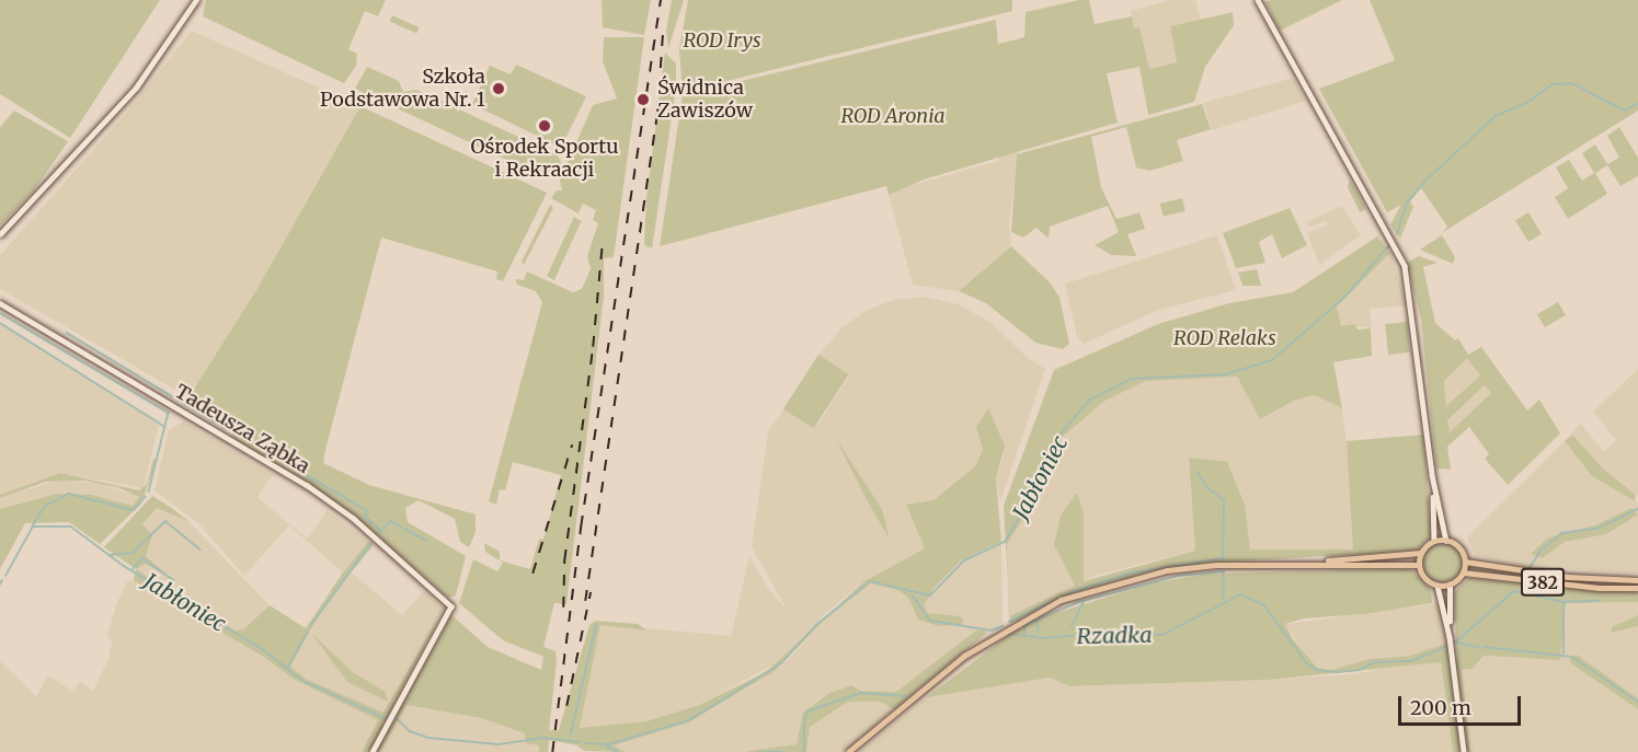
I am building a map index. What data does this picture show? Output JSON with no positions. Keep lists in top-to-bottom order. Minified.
{"streets":{"main road":["382"],"street":["Tadeusza Ząbka"]},"water":["Jabłoniec","Rzadka"],"parks":["ROD Irys","ROD Aronia","ROD Relaks"],"places":["Szkoła Podstawowa Nr. 1","Świdnica Zawiszów","Ośrodek Sportu i Rekraacji"],"scale_bar":"200 m"}
